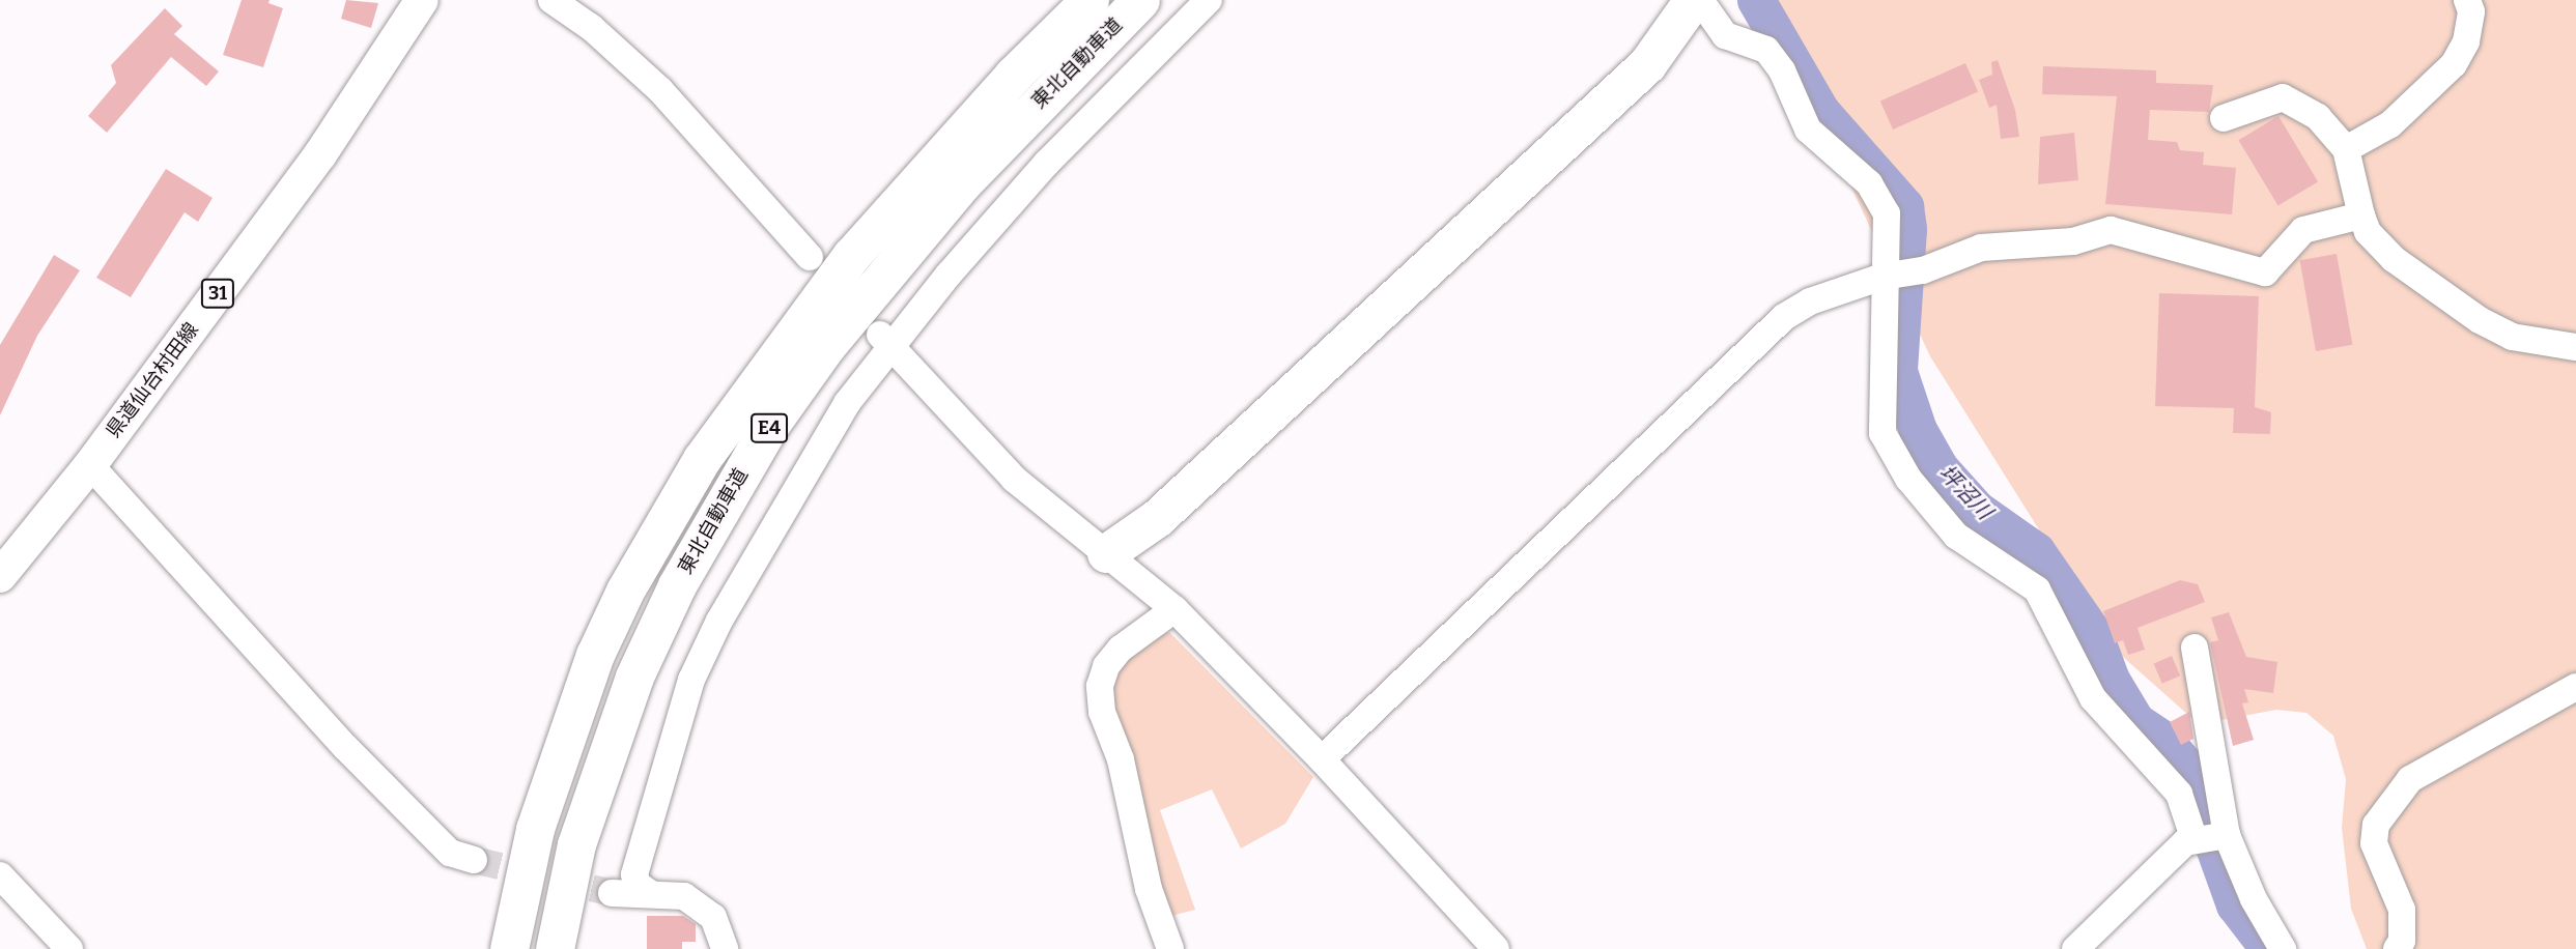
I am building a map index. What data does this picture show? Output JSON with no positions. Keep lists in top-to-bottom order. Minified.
{"streets":{"highway":["東北自動車道","E4"],"main road":["31","県道仙台村田線"]},"water":["坪沼川"]}
